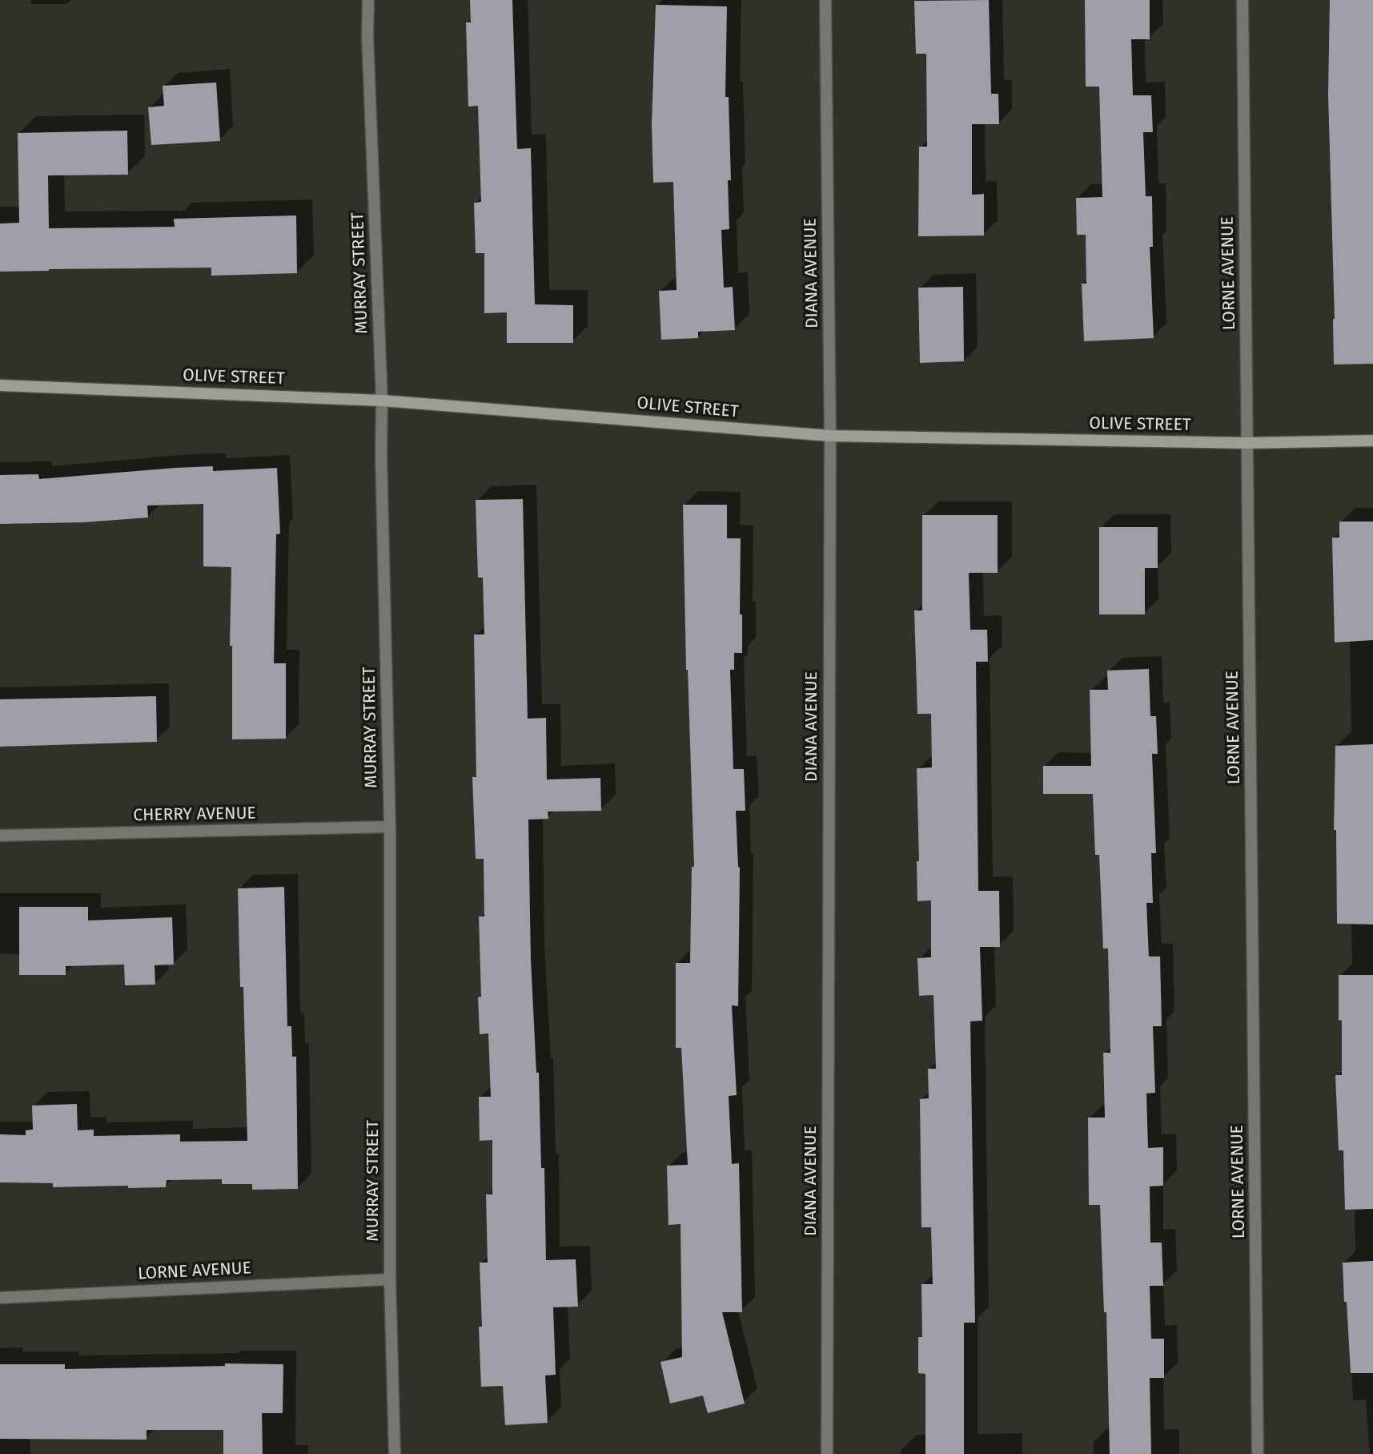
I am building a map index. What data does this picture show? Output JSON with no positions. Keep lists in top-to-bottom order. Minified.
{"streets":{"street":["MURRAY STREET","DIANA AVENUE","LORNE AVENUE","OLIVE STREET","CHERRY AVENUE"]},"crossings":[["MURRAY STREET","LORNE AVENUE"],["MURRAY STREET","OLIVE STREET"],["MURRAY STREET","CHERRY AVENUE"],["DIANA AVENUE","OLIVE STREET"],["LORNE AVENUE","OLIVE STREET"]]}
